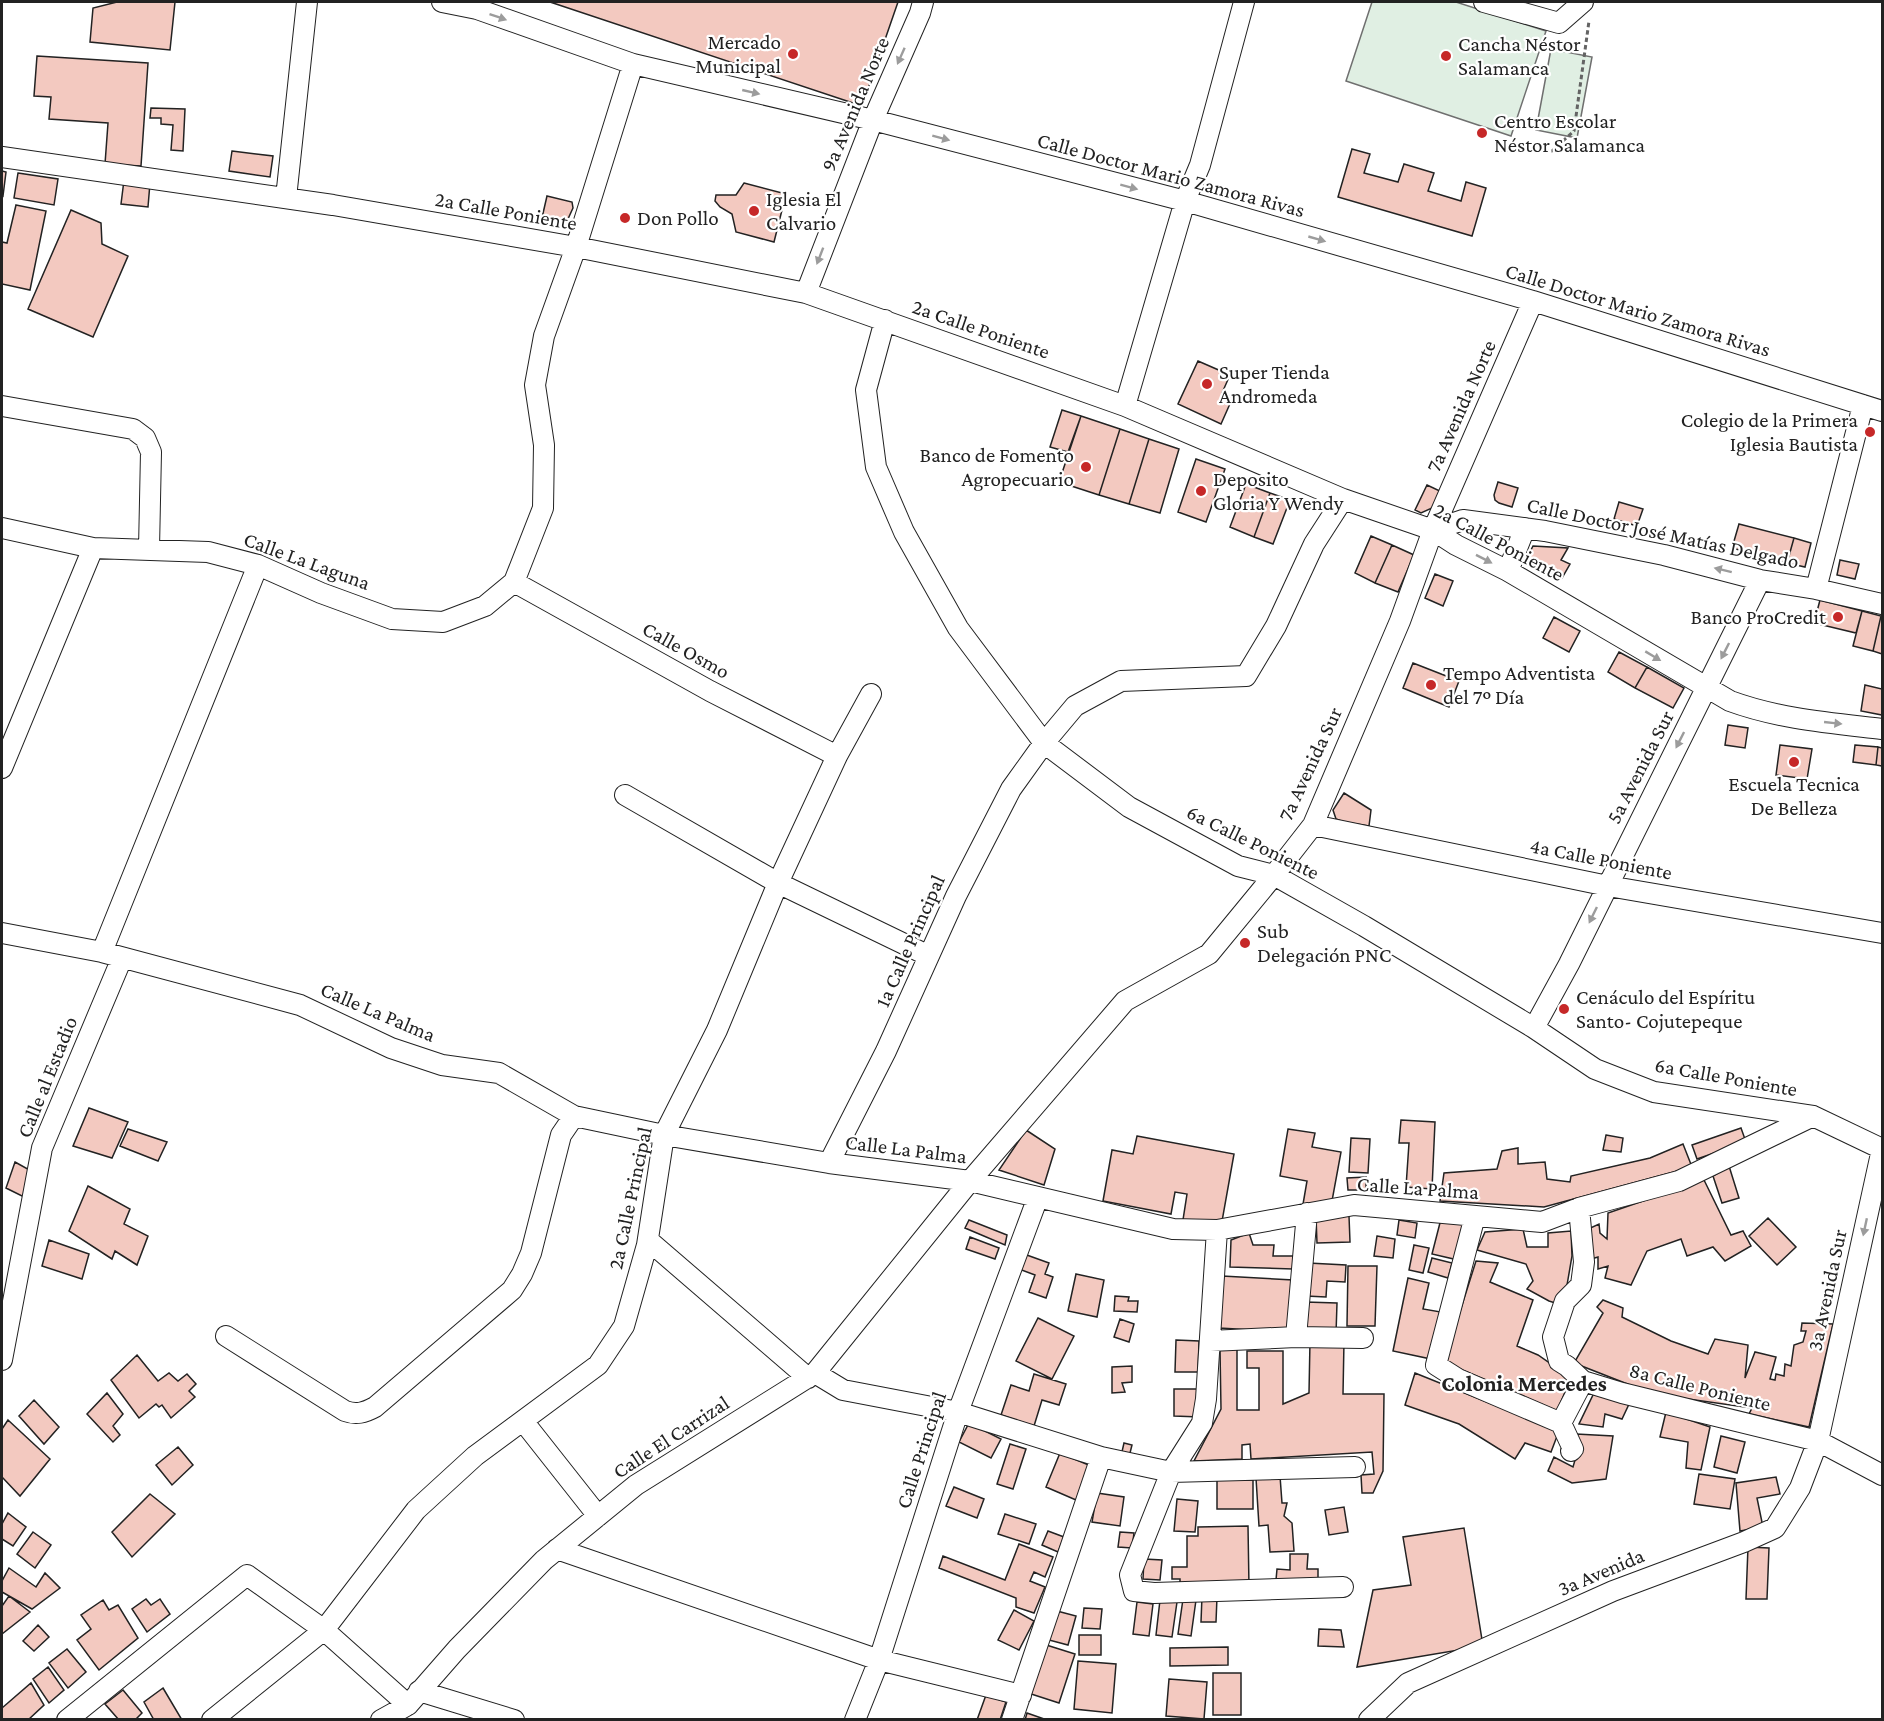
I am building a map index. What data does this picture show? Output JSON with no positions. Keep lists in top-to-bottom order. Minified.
{"streets":{"street":["9a Avenida Norte","Calle Doctor Mario Zamora Rivas","2a Calle Poniente","7a Avenida Norte","Calle Doctor José Matías Delgado","Calle La Laguna","Calle Osmo","7a Avenida Sur","5a Avenida Sur","6a Calle Poniente","4a Calle Poniente","1a Calle Principal","Calle La Palma","Calle al Estadio","2a Calle Principal","3a Avenida Sur","8a Calle Poniente","Calle El Carrizal","Calle Principal","3a Avenida"]},"crossings":[["9a Avenida Norte","Calle Doctor Mario Zamora Rivas"],["9a Avenida Norte","2a Calle Poniente"],["Calle Doctor Mario Zamora Rivas","7a Avenida Norte"],["2a Calle Poniente","7a Avenida Norte"],["2a Calle Poniente","Calle Doctor José Matías Delgado"],["2a Calle Poniente","7a Avenida Sur"],["2a Calle Poniente","5a Avenida Sur"],["2a Calle Poniente","6a Calle Poniente"],["2a Calle Poniente","1a Calle Principal"],["7a Avenida Norte","Calle Doctor José Matías Delgado"],["7a Avenida Norte","7a Avenida Sur"],["Calle Doctor José Matías Delgado","7a Avenida Sur"],["Calle Doctor José Matías Delgado","5a Avenida Sur"],["Calle La Laguna","Calle Osmo"],["Calle Osmo","2a Calle Principal"],["7a Avenida Sur","6a Calle Poniente"],["7a Avenida Sur","4a Calle Poniente"],["7a Avenida Sur","Calle La Palma"],["7a Avenida Sur","Calle El Carrizal"],["5a Avenida Sur","6a Calle Poniente"],["5a Avenida Sur","4a Calle Poniente"],["6a Calle Poniente","1a Calle Principal"],["6a Calle Poniente","Calle La Palma"],["6a Calle Poniente","3a Avenida Sur"],["1a Calle Principal","Calle La Palma"],["Calle La Palma","Calle al Estadio"],["Calle La Palma","2a Calle Principal"],["Calle La Palma","8a Calle Poniente"],["Calle La Palma","Calle El Carrizal"],["Calle La Palma","Calle Principal"],["3a Avenida Sur","8a Calle Poniente"],["3a Avenida Sur","3a Avenida"],["8a Calle Poniente","3a Avenida"]],"one_way":["9a Avenida Norte","Calle Doctor Mario Zamora Rivas","Calle Doctor José Matías Delgado","5a Avenida Sur","3a Avenida Sur"],"districts":["Colonia Mercedes"],"places":["Mercado Municipal","Cancha Néstor Salamanca","Centro Escolar Néstor Salamanca","Iglesia El Calvario","Don Pollo","Super Tienda Andromeda","Colegio de la Primera Iglesia Bautista","Banco de Fomento Agropecuario","Deposito Gloria Y Wendy","Banco ProCredit","Tempo Adventista del 7º Día","Escuela Tecnica De Belleza","Sub Delegación PNC","Cenáculo del Espíritu Santo- Cojutepeque"]}
